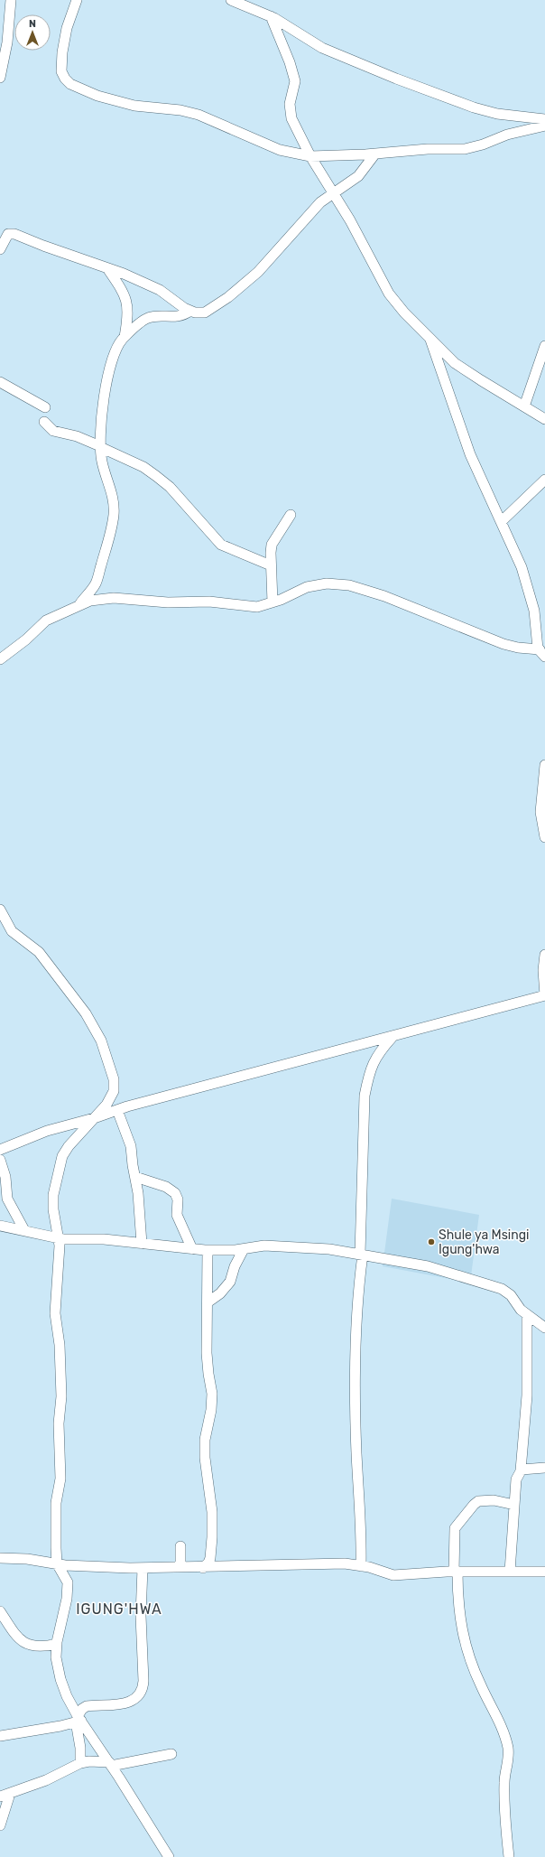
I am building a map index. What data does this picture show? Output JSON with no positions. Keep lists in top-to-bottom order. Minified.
{"districts":["IGUNG'HWA"],"places":["Shule ya Msingi Igung'hwa"],"north":"top"}
